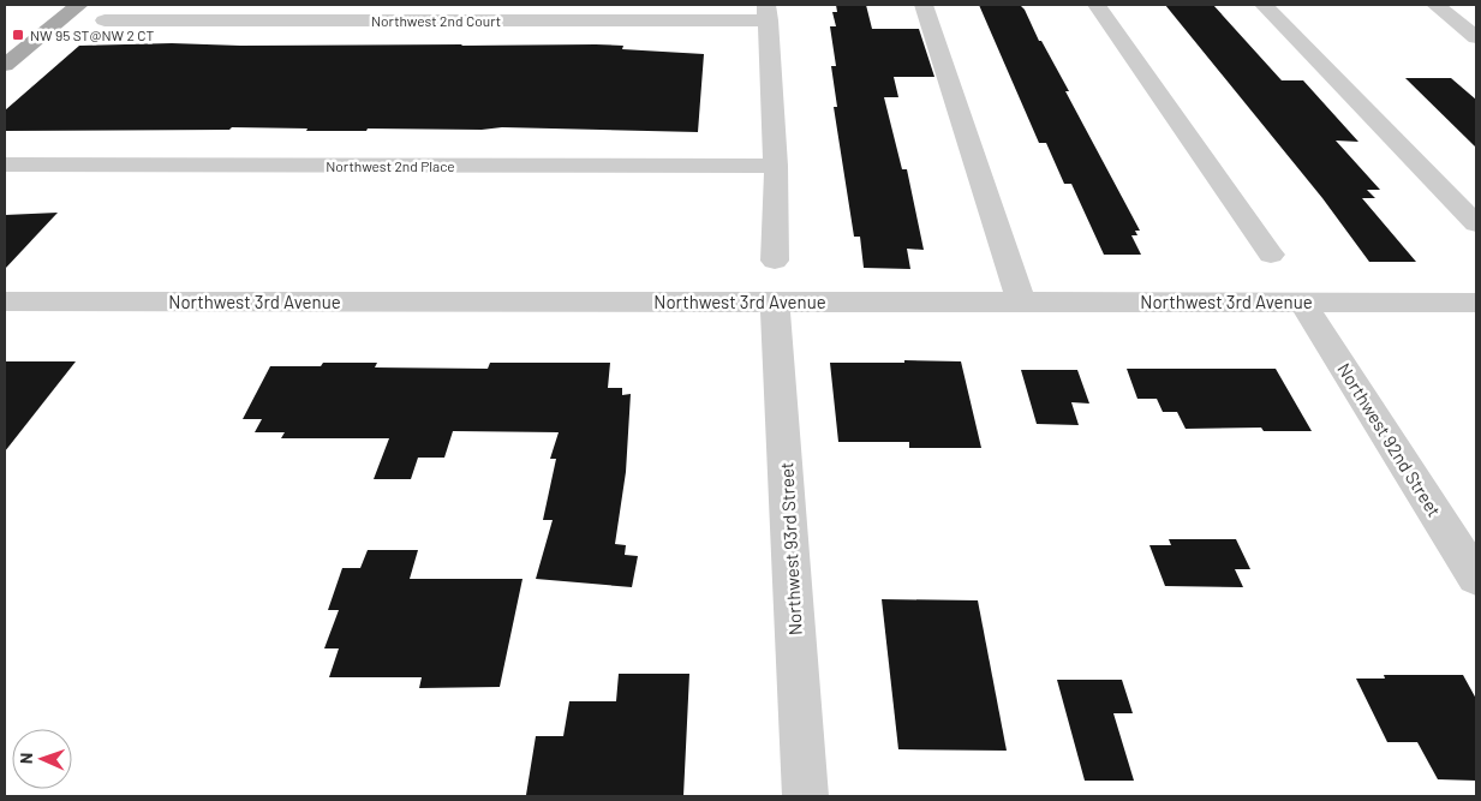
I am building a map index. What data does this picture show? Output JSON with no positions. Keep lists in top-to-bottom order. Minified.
{"streets":{"street":["Northwest 2nd Court","Northwest 2nd Place","Northwest 3rd Avenue","Northwest 92nd Street","Northwest 93rd Street"]},"crossings":[["Northwest 3rd Avenue","Northwest 92nd Street"],["Northwest 3rd Avenue","Northwest 93rd Street"]],"places":{"transit":["NW 95 ST@NW 2 CT"]},"north":"left"}
